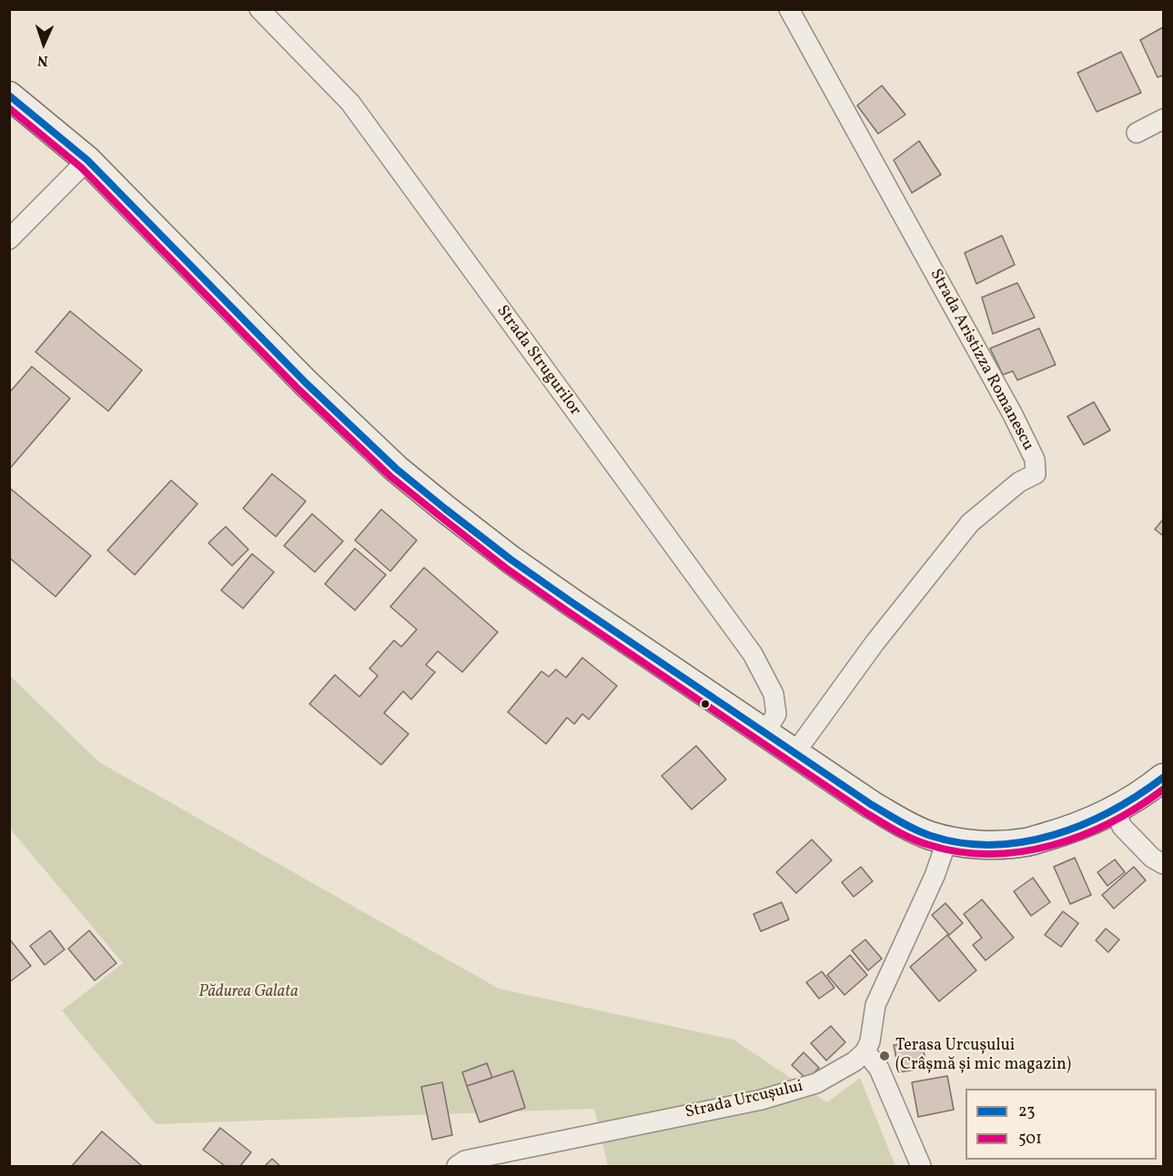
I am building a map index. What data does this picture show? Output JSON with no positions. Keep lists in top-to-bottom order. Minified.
{"streets":{"street":["Strada Aristizza Romanescu","Strada Strugurilor","Strada Urcușului"]},"parks":["Pădurea Galata"],"places":["Terasa Urcușului (Crâșmă și mic magazin)"],"lines":["transit line 23","transit line 501"],"legend":["23","501"],"north":"bottom"}
